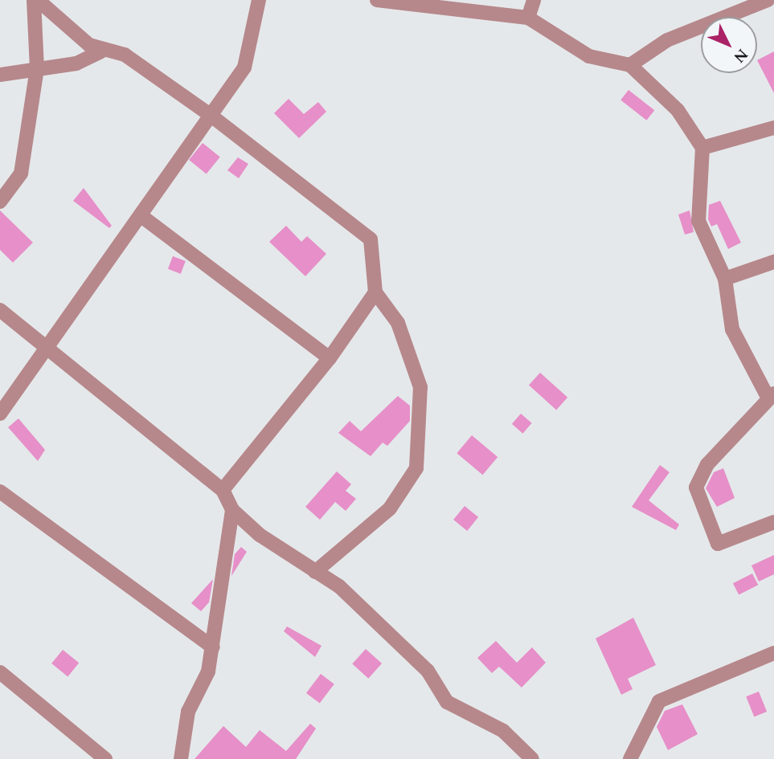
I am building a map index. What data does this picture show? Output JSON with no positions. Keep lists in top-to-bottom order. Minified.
{"north":"bottom right"}
